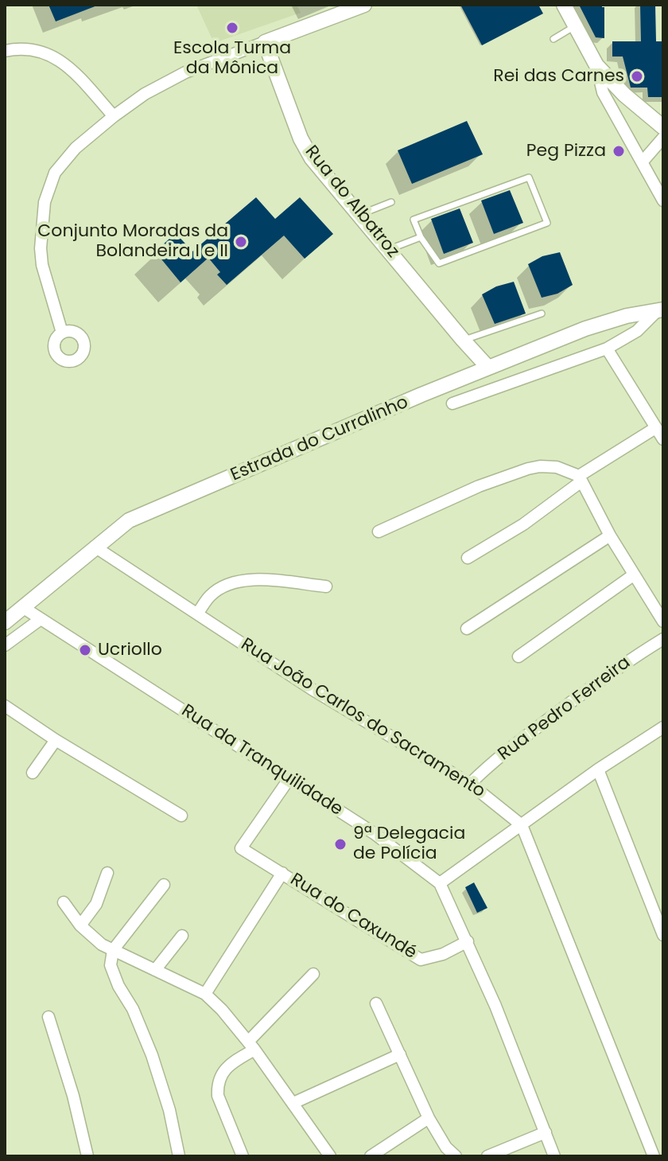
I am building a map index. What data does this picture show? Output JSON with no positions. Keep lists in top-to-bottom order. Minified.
{"streets":{"street":["Rua do Albatroz","Estrada do Curralinho","Rua Pedro Ferreira","Rua João Carlos do Sacramento","Rua da Tranquilidade","Rua do Caxundé"]},"crossings":[["Rua do Albatroz","Estrada do Curralinho"],["Estrada do Curralinho","Rua João Carlos do Sacramento"],["Estrada do Curralinho","Rua da Tranquilidade"],["Rua Pedro Ferreira","Rua João Carlos do Sacramento"],["Rua da Tranquilidade","Rua do Caxundé"]],"places":["Escola Turma da Mônica","Rei das Carnes","Peg Pizza","Conjunto Moradas da Bolandeira I e II","Ucriollo","9ª Delegacia de Polícia"]}
